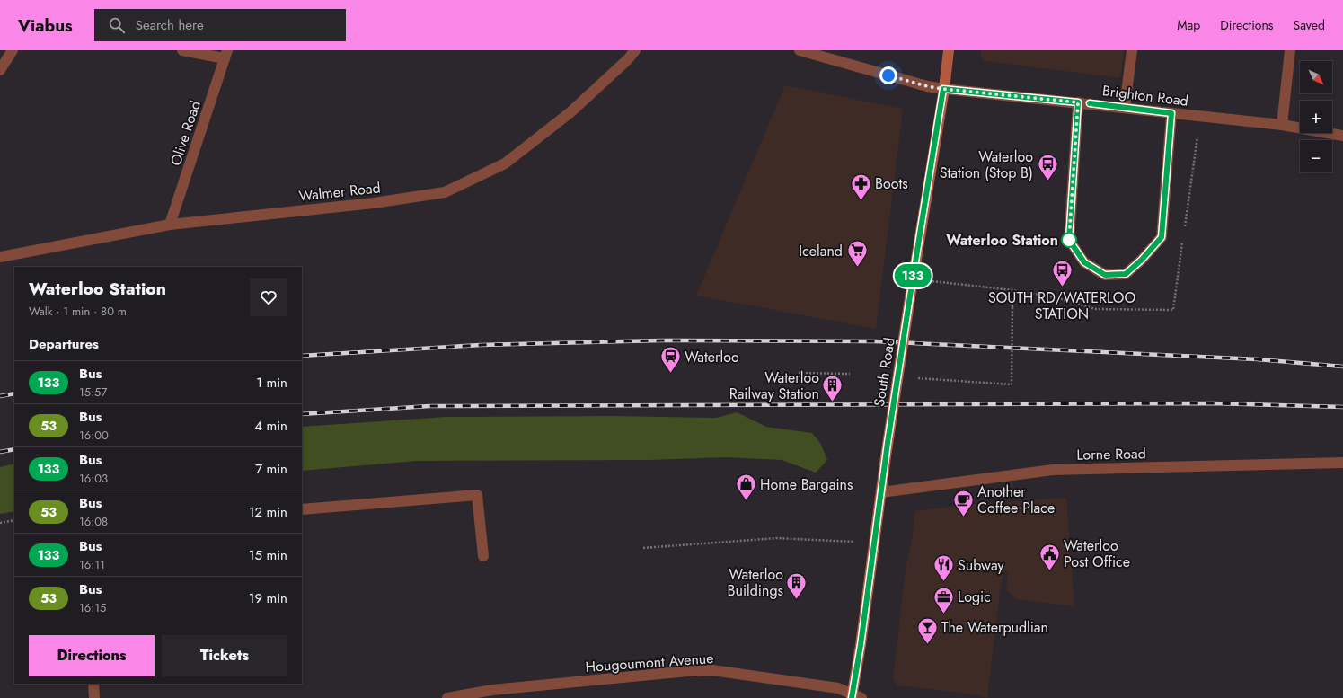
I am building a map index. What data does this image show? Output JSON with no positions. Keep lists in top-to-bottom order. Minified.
{"streets":{"street":["Brighton Road","Olive Road","Walmer Road","South Road","Lorne Road","Hougoumont Avenue"]},"crossings":[["Brighton Road","South Road"],["Olive Road","Walmer Road"],["South Road","Lorne Road"],["South Road","Hougoumont Avenue"]],"places":{"bus stop":["Waterloo Station (Stop B)","SOUTH RD/WATERLOO STATION"],"pharmacy":["Boots"],"other":["Waterloo Station"],"supermarket":["Iceland"],"station":["Waterloo"],"building":["Waterloo Railway Station","Waterloo Buildings"],"shop":["Home Bargains"],"cafe":["Another Coffee Place"],"public building":["Waterloo Post Office"],"restaurant":["Subway"],"office":["Logic"],"bar":["The Waterpudlian"]},"lines":["bus line 133"],"north":"bottom right","page":{"header":"Viabus","search":"Search here","nav":["Map","Directions","Saved"],"on_map":"133","map_buttons":["+","−"],"heading":[["Waterloo Station","Walk · 1 min · 80 m"],"Departures"],"list":[{"mark":"133","name":"Bus","note":"15:57","value":"1 min"},{"mark":"53","name":"Bus","note":"16:00","value":"4 min"},{"mark":"133","name":"Bus","note":"16:03","value":"7 min"},{"mark":"53","name":"Bus","note":"16:08","value":"12 min"},{"mark":"133","name":"Bus","note":"16:11","value":"15 min"},{"mark":"53","name":"Bus","note":"16:15","value":"19 min"}],"buttons":["Directions","Tickets"]}}
